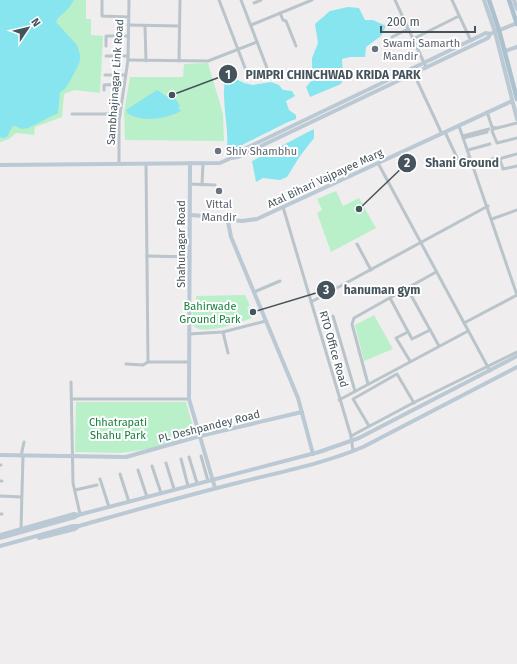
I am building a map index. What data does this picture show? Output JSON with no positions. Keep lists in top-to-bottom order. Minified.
{"streets":{"street":["Sambhajinagar Link Road","Atal Bihari Vajpayee Marg","Shahunagar Road","RTO Office Road","PL Deshpandey Road"]},"crossings":[["Atal Bihari Vajpayee Marg","Shahunagar Road"],["Atal Bihari Vajpayee Marg","RTO Office Road"],["Shahunagar Road","PL Deshpandey Road"]],"parks":["Bahirwade Ground Park","Chhatrapati Shahu Park"],"places":["Swami Samarth Mandir","PIMPRI CHINCHWAD KRIDA PARK","Shiv Shambhu","Vittal Mandir","Shani Ground","hanuman gym"],"scale_bar":"200 m","north":"top right"}
